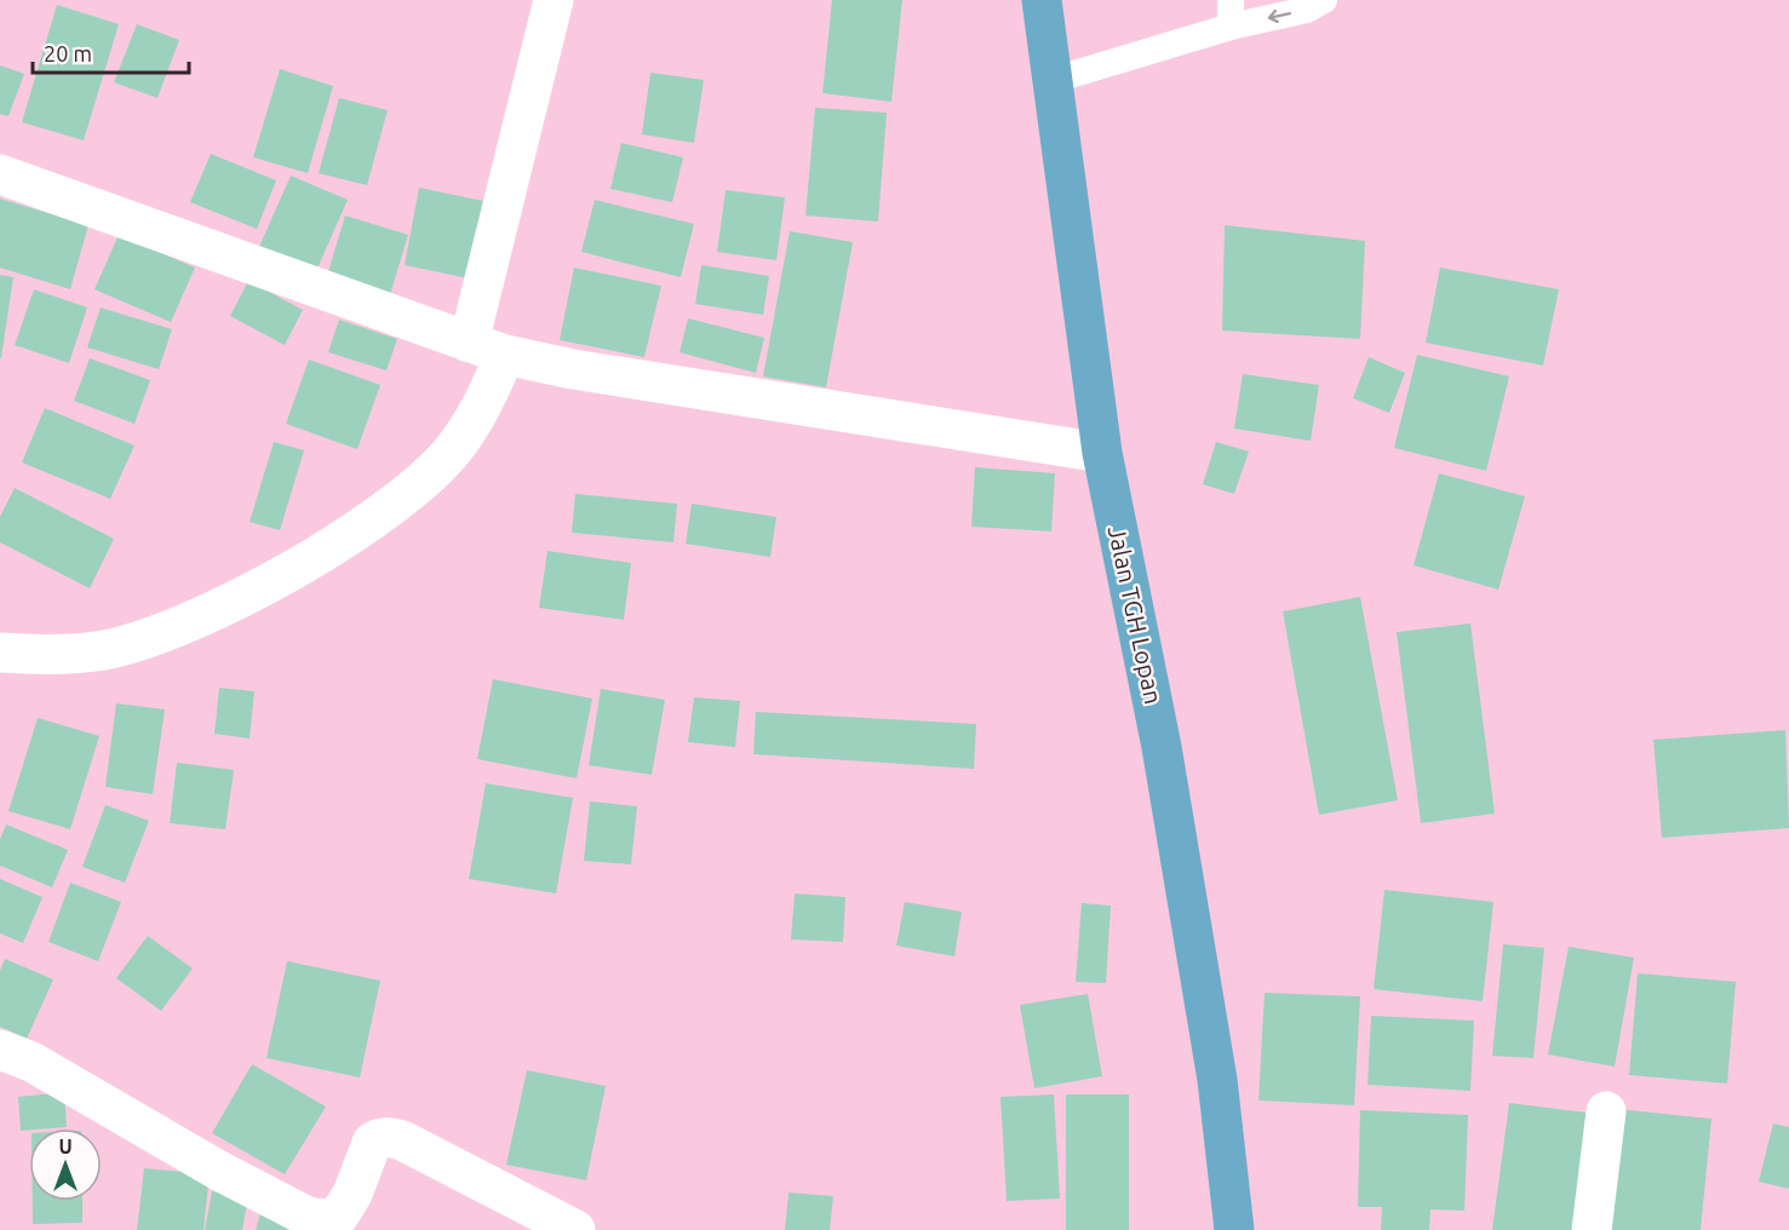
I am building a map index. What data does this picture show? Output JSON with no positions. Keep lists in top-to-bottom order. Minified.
{"streets":{"highway":["Jalan TGH Lopan"]},"scale_bar":"20 m","north":"top"}
